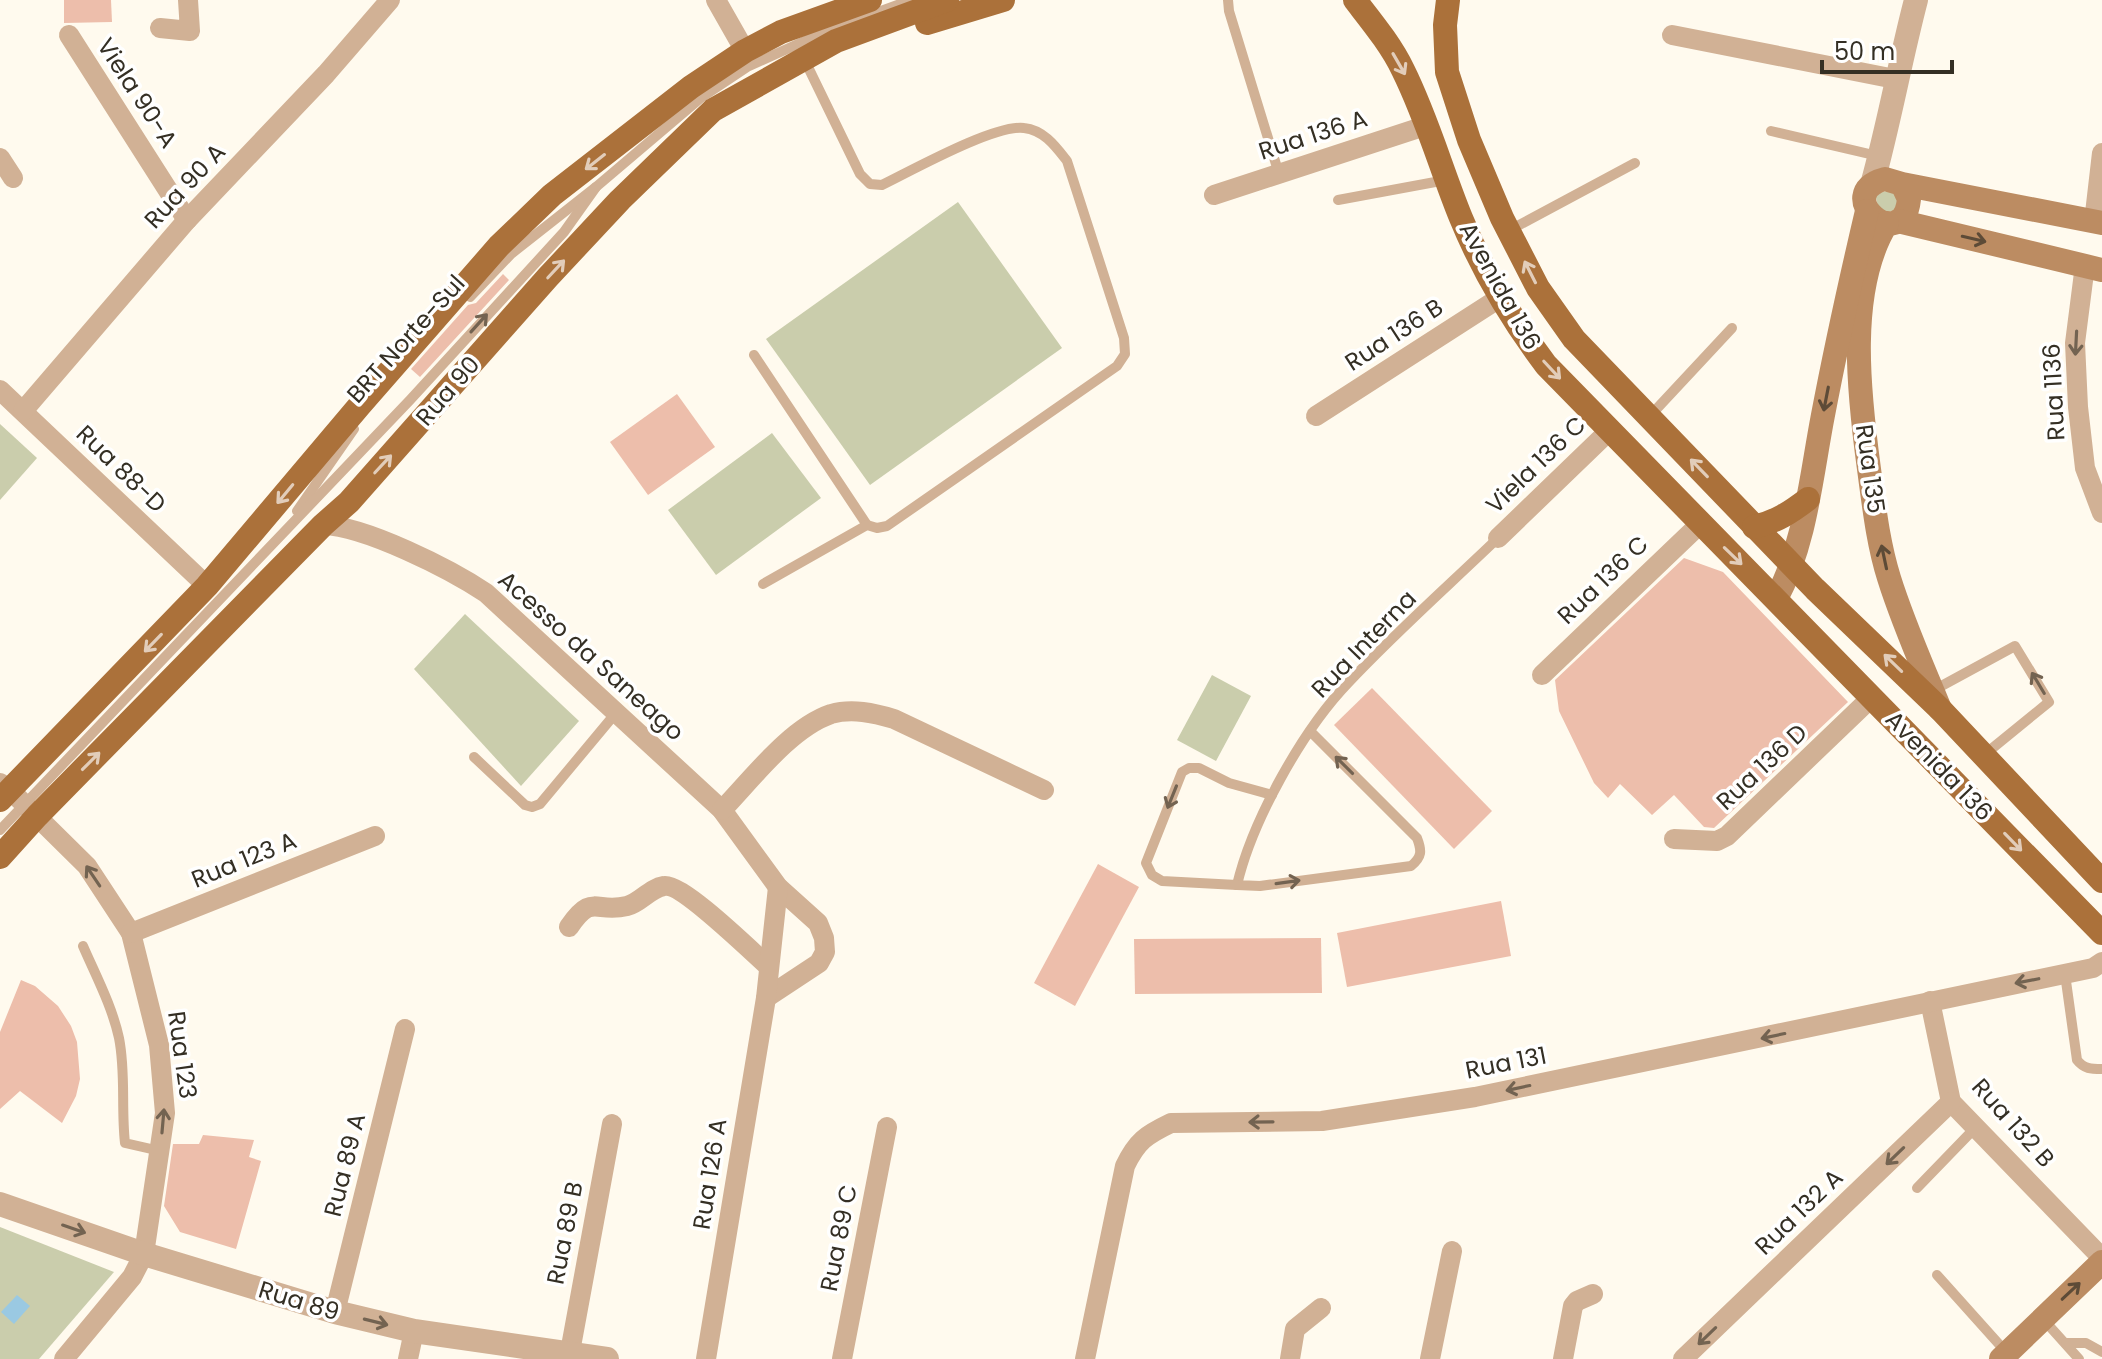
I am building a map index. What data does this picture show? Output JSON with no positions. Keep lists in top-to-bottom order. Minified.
{"streets":{"main road":["Avenida 136","Rua 90","Rua 135"],"street":["Viela 90-A","Rua 136 A","Rua 90 A","Rua 136 B","Rua 1136","Viela 136 C","Rua 88-D","Rua 136 C","Acesso da Saneago","Rua 136 D","Rua 123 A","Rua 123","Rua 131","Rua 132 B","Rua 89 A","Rua 126 A","Rua 132 A","Rua 89 B","Rua 89 C","Rua 89"],"lane":["BRT Norte-Sul","Rua Interna"]},"crossings":[["Viela 90-A","Rua 90 A"],["Rua 136 A","Avenida 136"],["Rua 90 A","Rua 88-D"],["Avenida 136","Rua 136 B"],["Avenida 136","Viela 136 C"],["Avenida 136","Rua 135"],["Avenida 136","Rua 136 C"],["Avenida 136","Rua 136 D"],["BRT Norte-Sul","Rua 90"],["BRT Norte-Sul","Rua 123"],["Rua 90","Rua 88-D"],["Rua 90","Acesso da Saneago"],["Rua 90","Rua 123"],["Viela 136 C","Rua Interna"],["Acesso da Saneago","Rua 126 A"],["Rua 123 A","Rua 123"],["Rua 123","Rua 89"],["Rua 131","Rua 132 B"],["Rua 132 B","Rua 132 A"],["Rua 89 A","Rua 89"],["Rua 89 B","Rua 89"]],"one_way":["Rua 1136","Rua 123","Rua 131","Rua 132 A","Rua 89"],"scale_bar":"50 m"}
